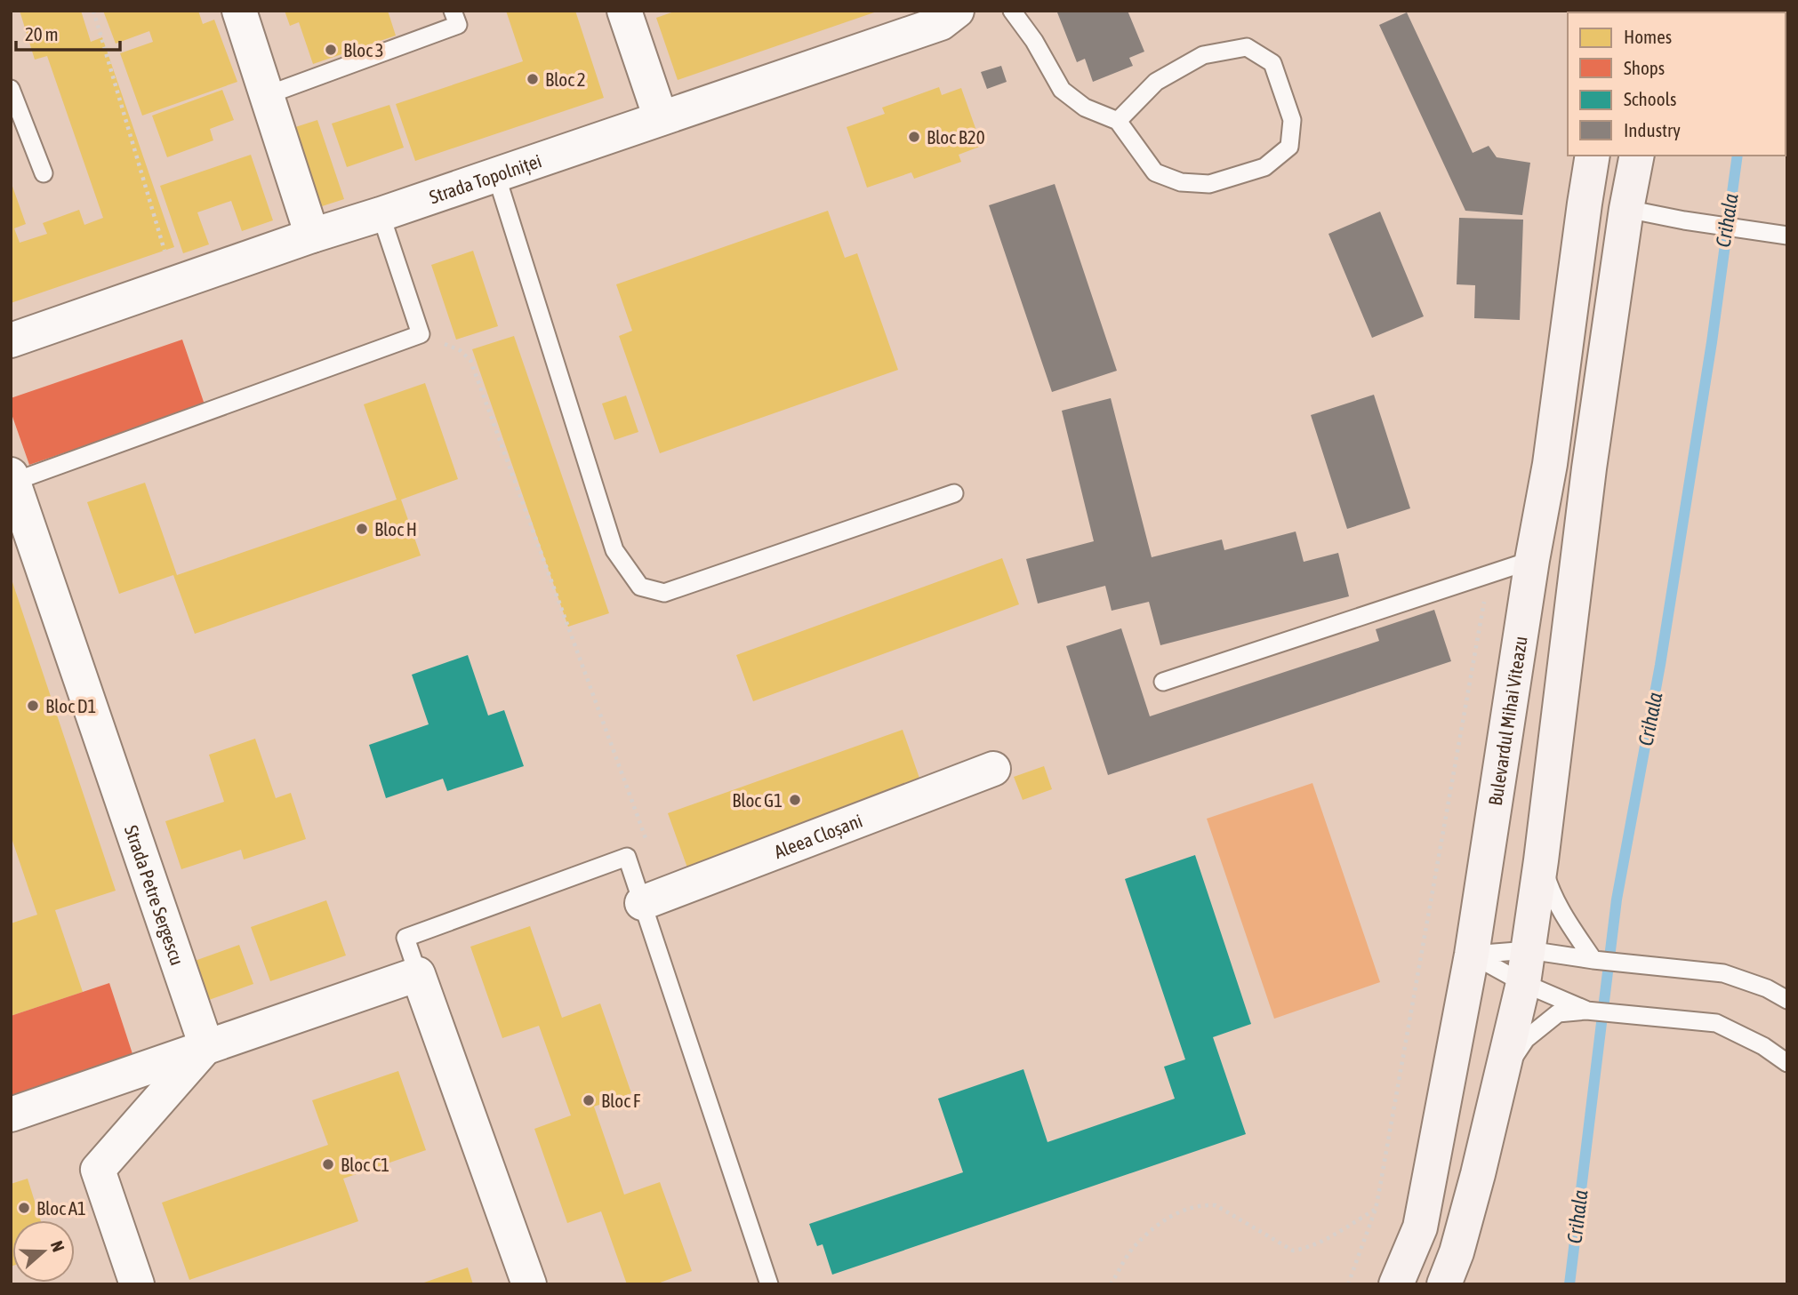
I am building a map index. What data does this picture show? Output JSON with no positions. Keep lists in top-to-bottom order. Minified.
{"streets":{"main road":["Bulevardul Mihai Viteazu"],"street":["Strada Topolniței","Aleea Cloșani","Strada Petre Sergescu"]},"water":["Crihala"],"places":["Bloc 3","Bloc 2","Bloc B20","Bloc H","Bloc D1","Bloc G1","Bloc F","Bloc C1","Bloc A1"],"legend":["Homes","Shops","Schools","Industry"],"scale_bar":"20 m","north":"right"}
